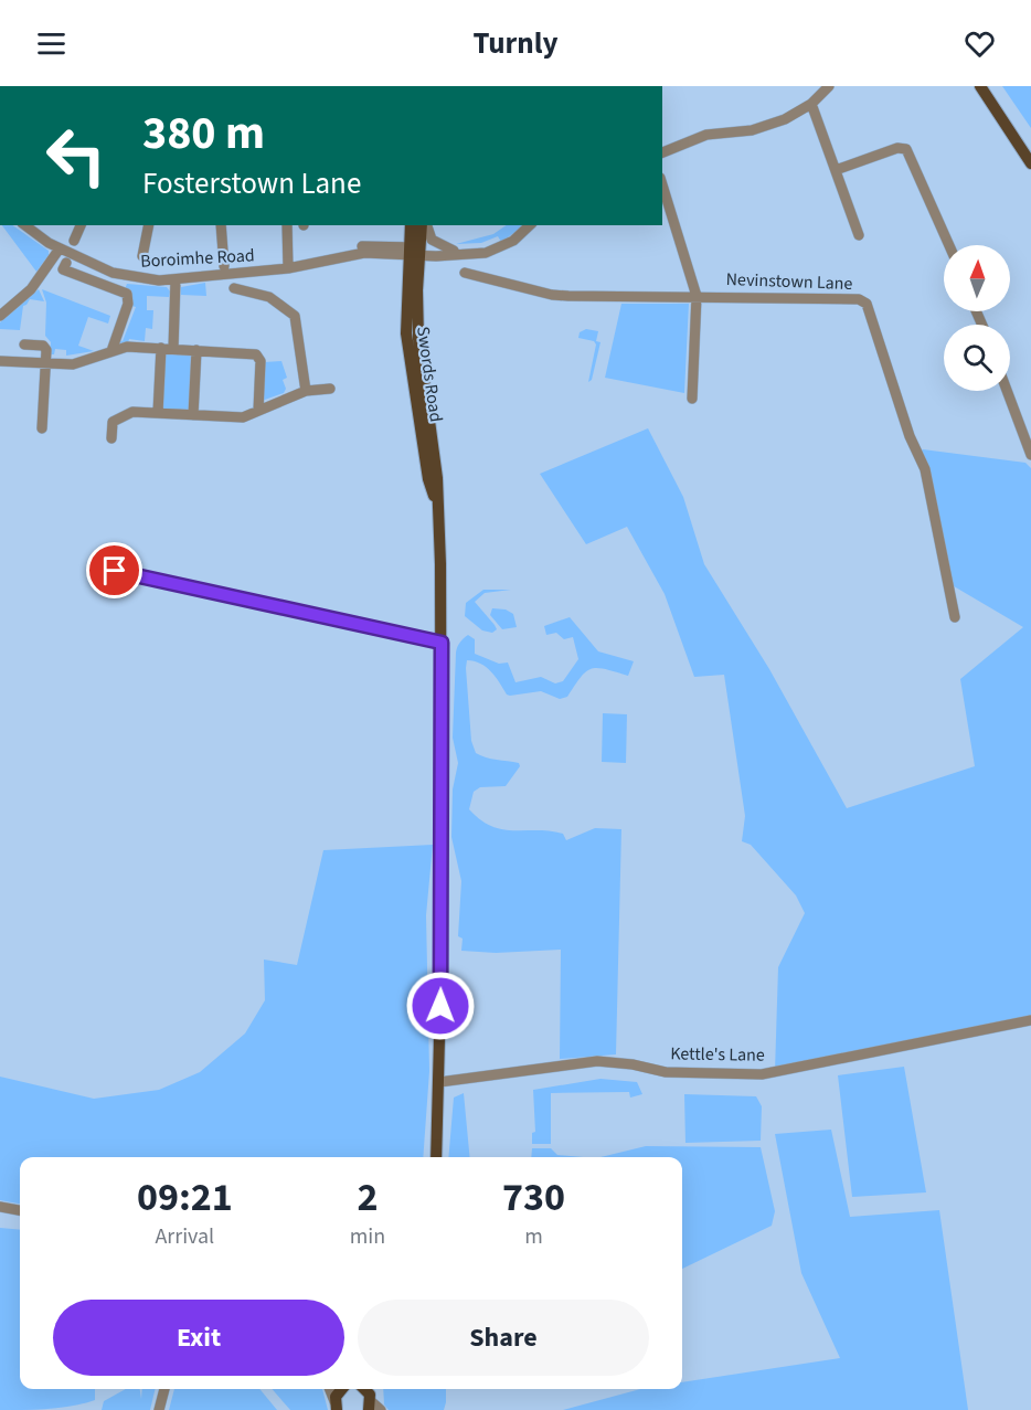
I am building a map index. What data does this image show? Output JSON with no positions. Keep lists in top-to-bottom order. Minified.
{"streets":{"main road":["Swords Road"],"street":["Boroimhe Road","Nevinstown Lane","Kettle's Lane"]},"crossings":[["Boroimhe Road","Swords Road"],["Swords Road","Kettle's Lane"]],"north":"top","page":{"header":"Turnly","turn":["380 m","Fosterstown Lane"],"eta":["09:21","Arrival","2","min","730","m"],"buttons":["Exit","Share"]}}
